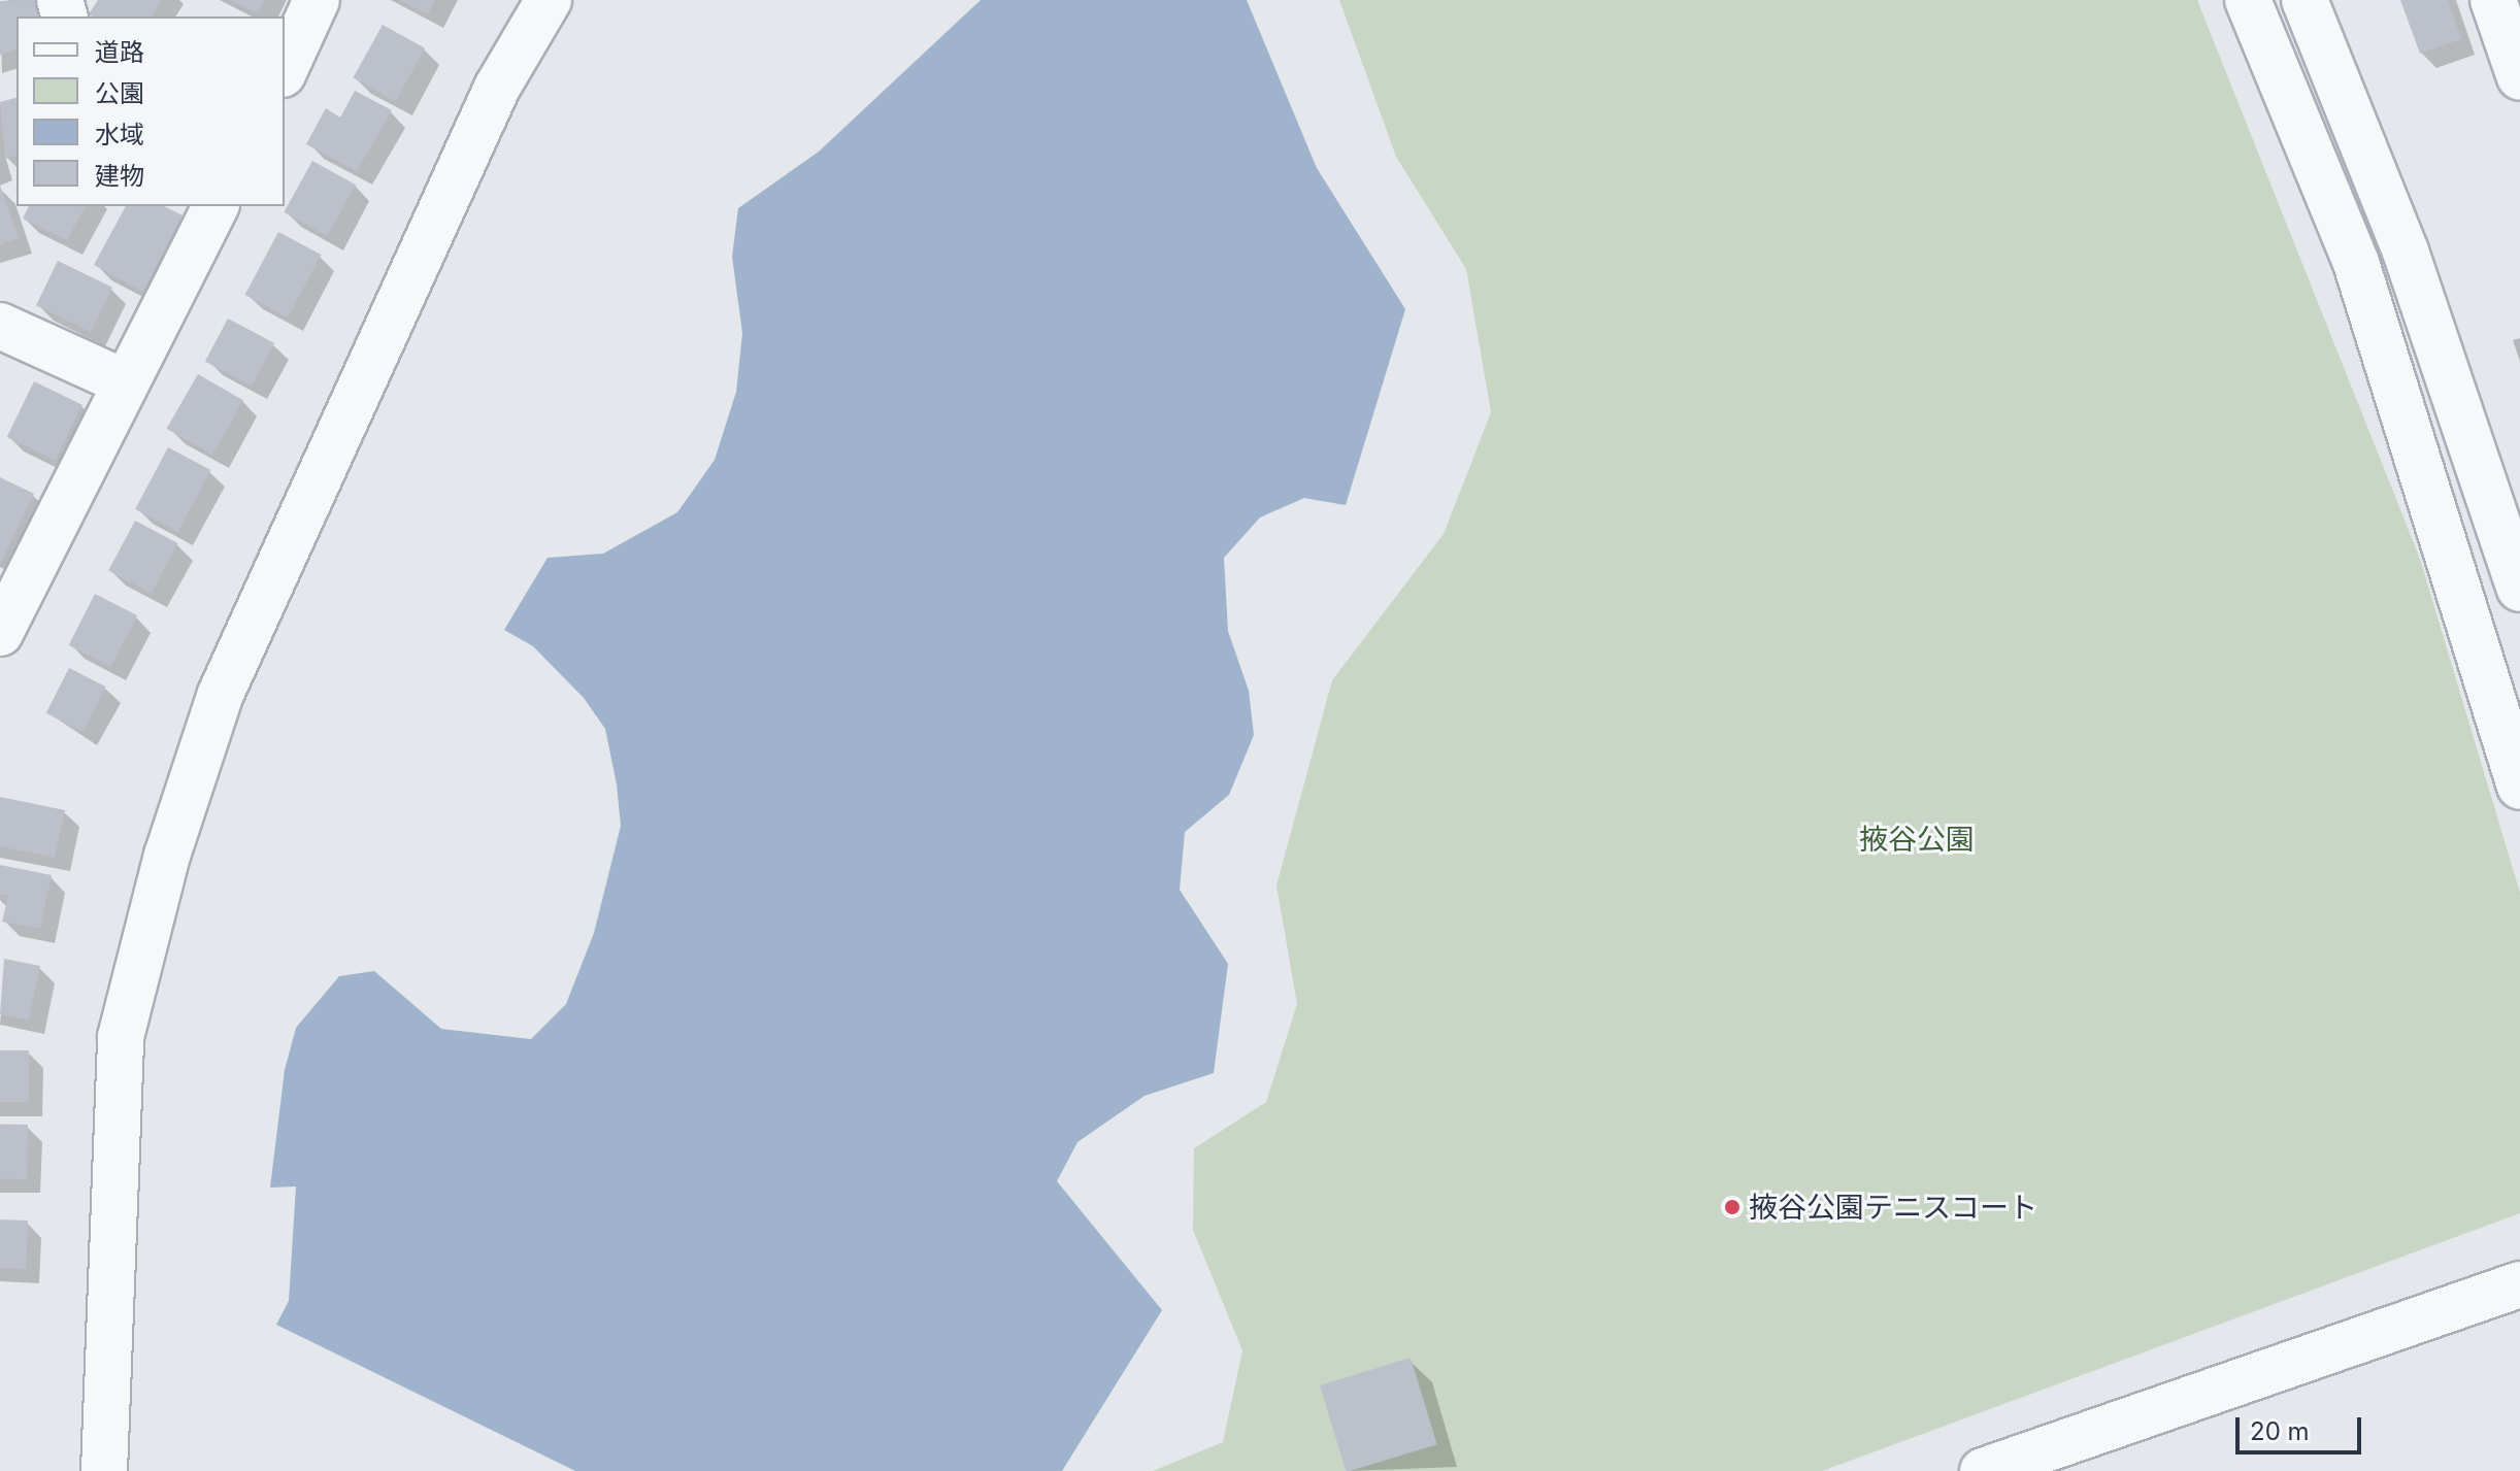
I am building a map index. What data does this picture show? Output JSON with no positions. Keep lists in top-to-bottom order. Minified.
{"parks":["掖谷公園"],"places":["掖谷公園テニスコート"],"legend":["道路","公園","水域","建物"],"scale_bar":"20 m"}
